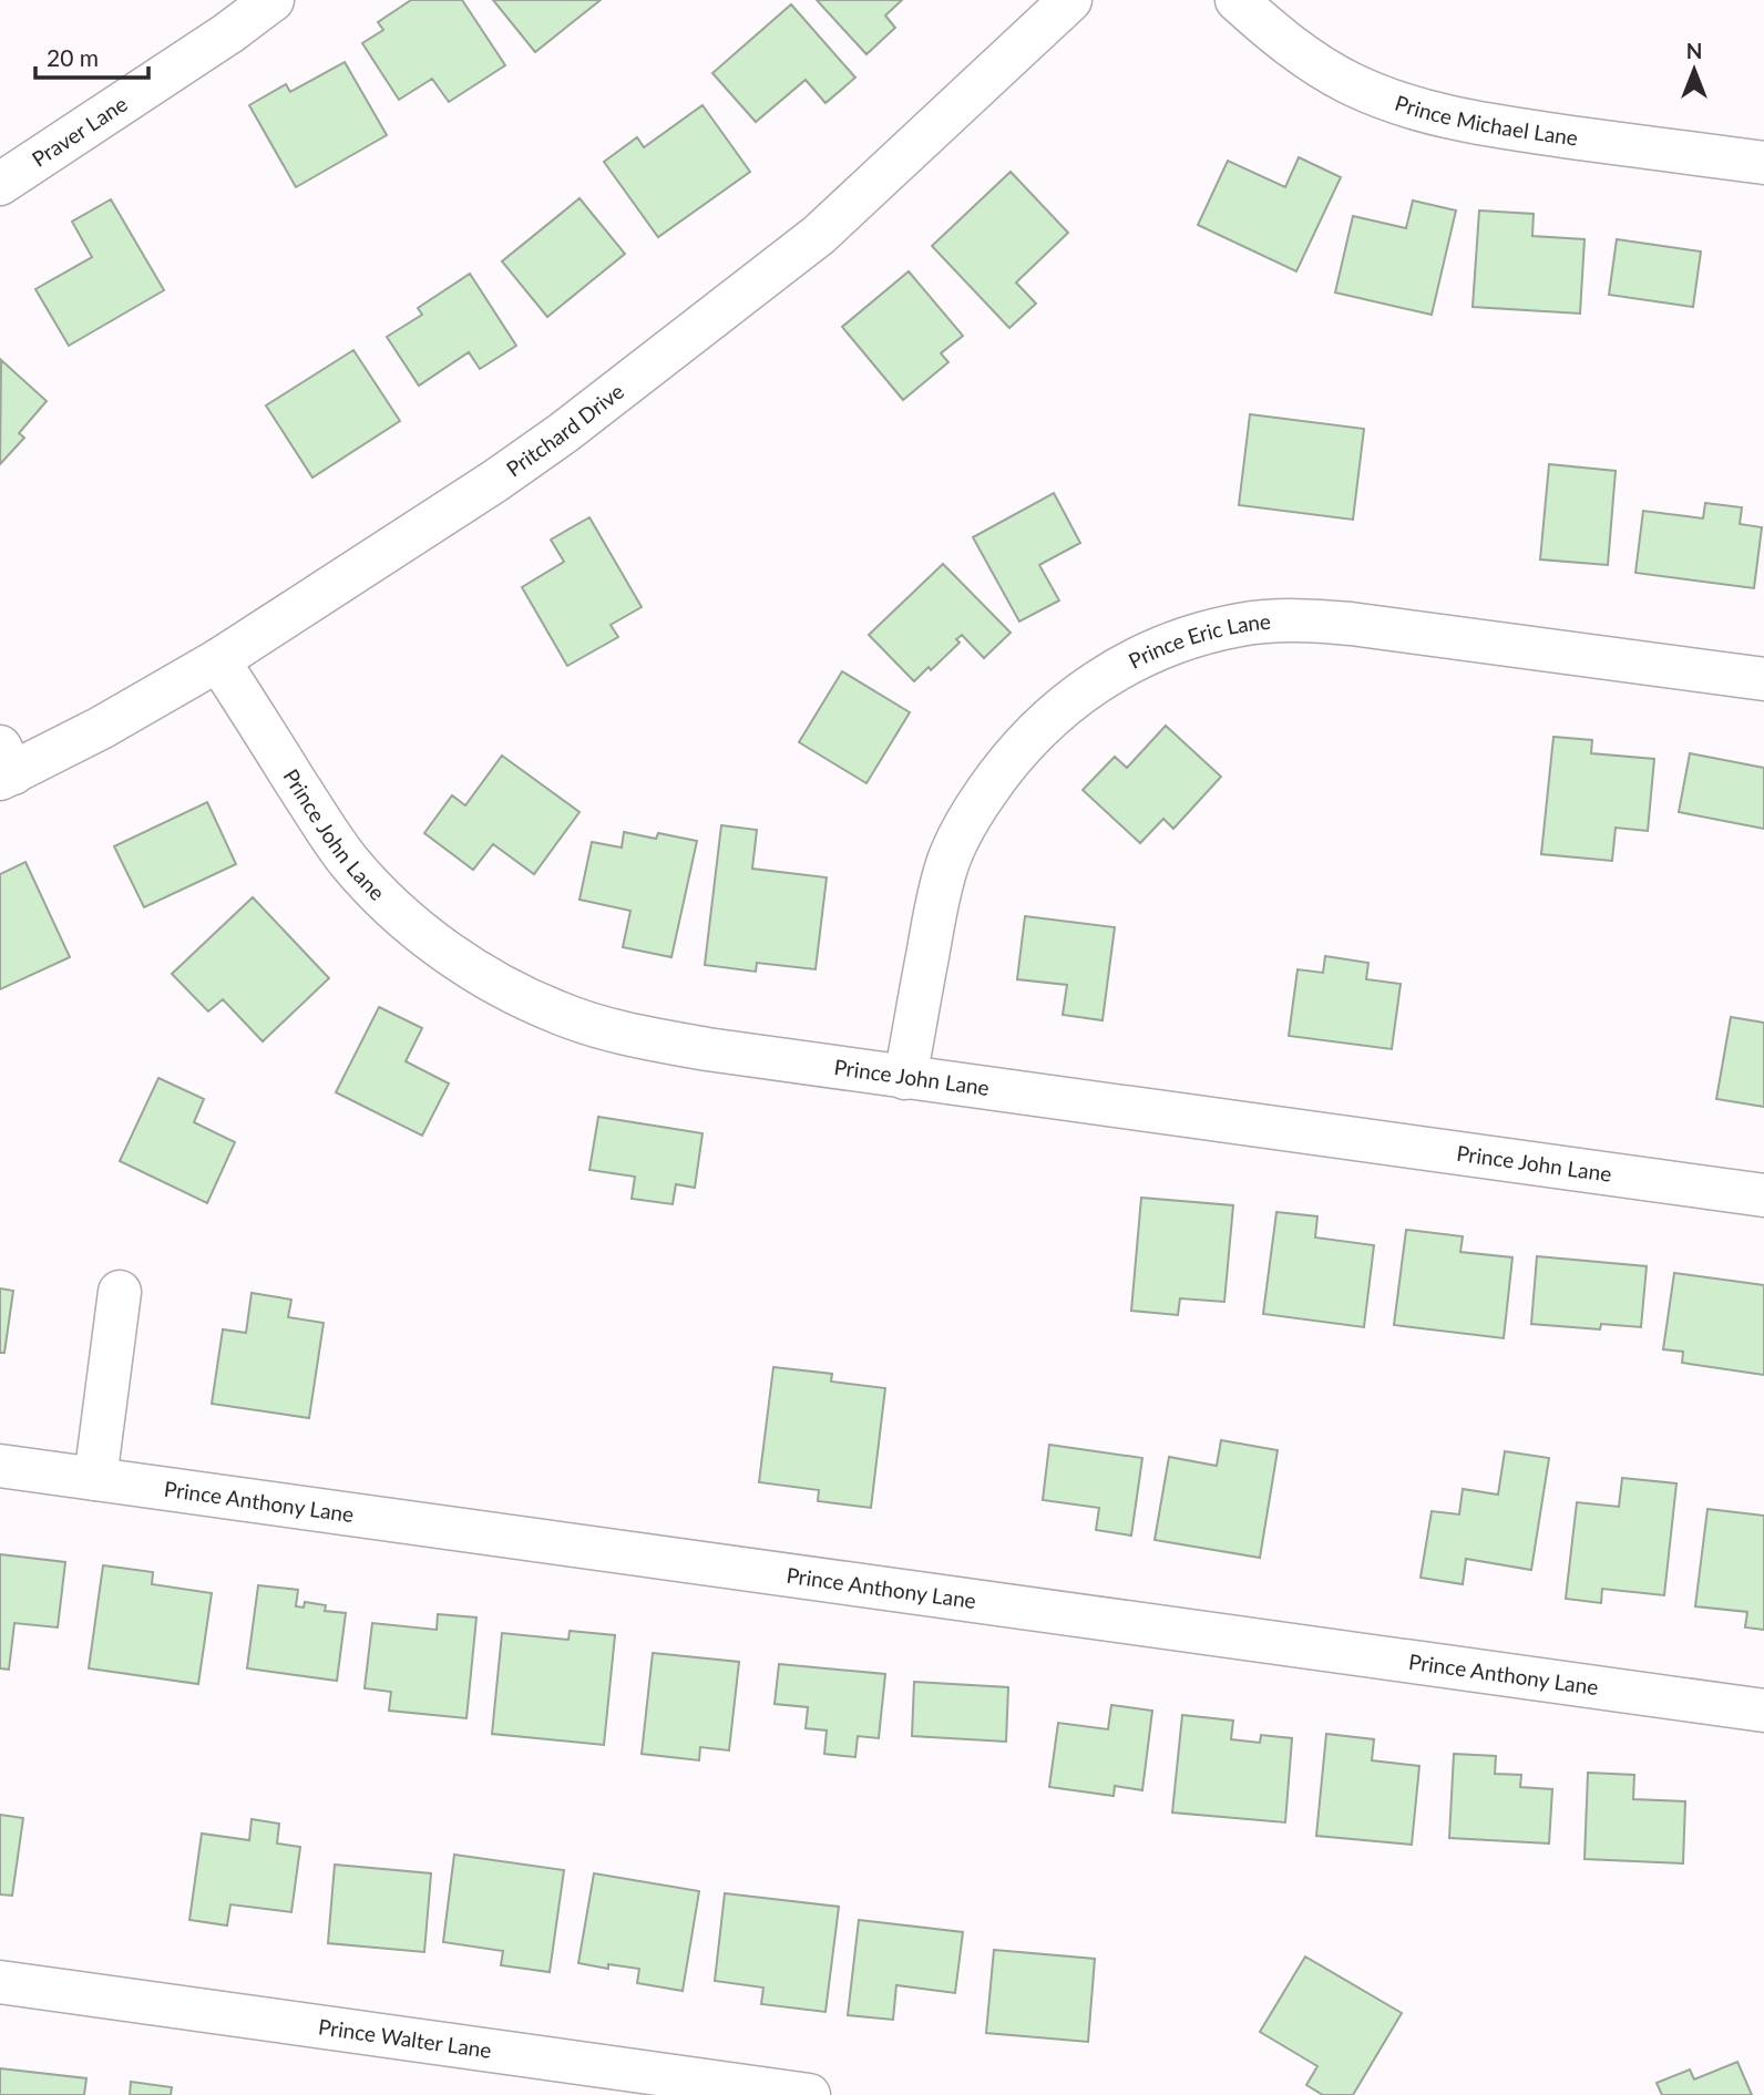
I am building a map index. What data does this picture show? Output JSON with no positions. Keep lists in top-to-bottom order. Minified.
{"streets":{"street":["Prince Michael Lane","Praver Lane","Pritchard Drive","Prince Eric Lane","Prince John Lane","Prince Anthony Lane","Prince Walter Lane"]},"crossings":[["Pritchard Drive","Prince John Lane"],["Prince Eric Lane","Prince John Lane"]],"scale_bar":"20 m","north":"top"}
